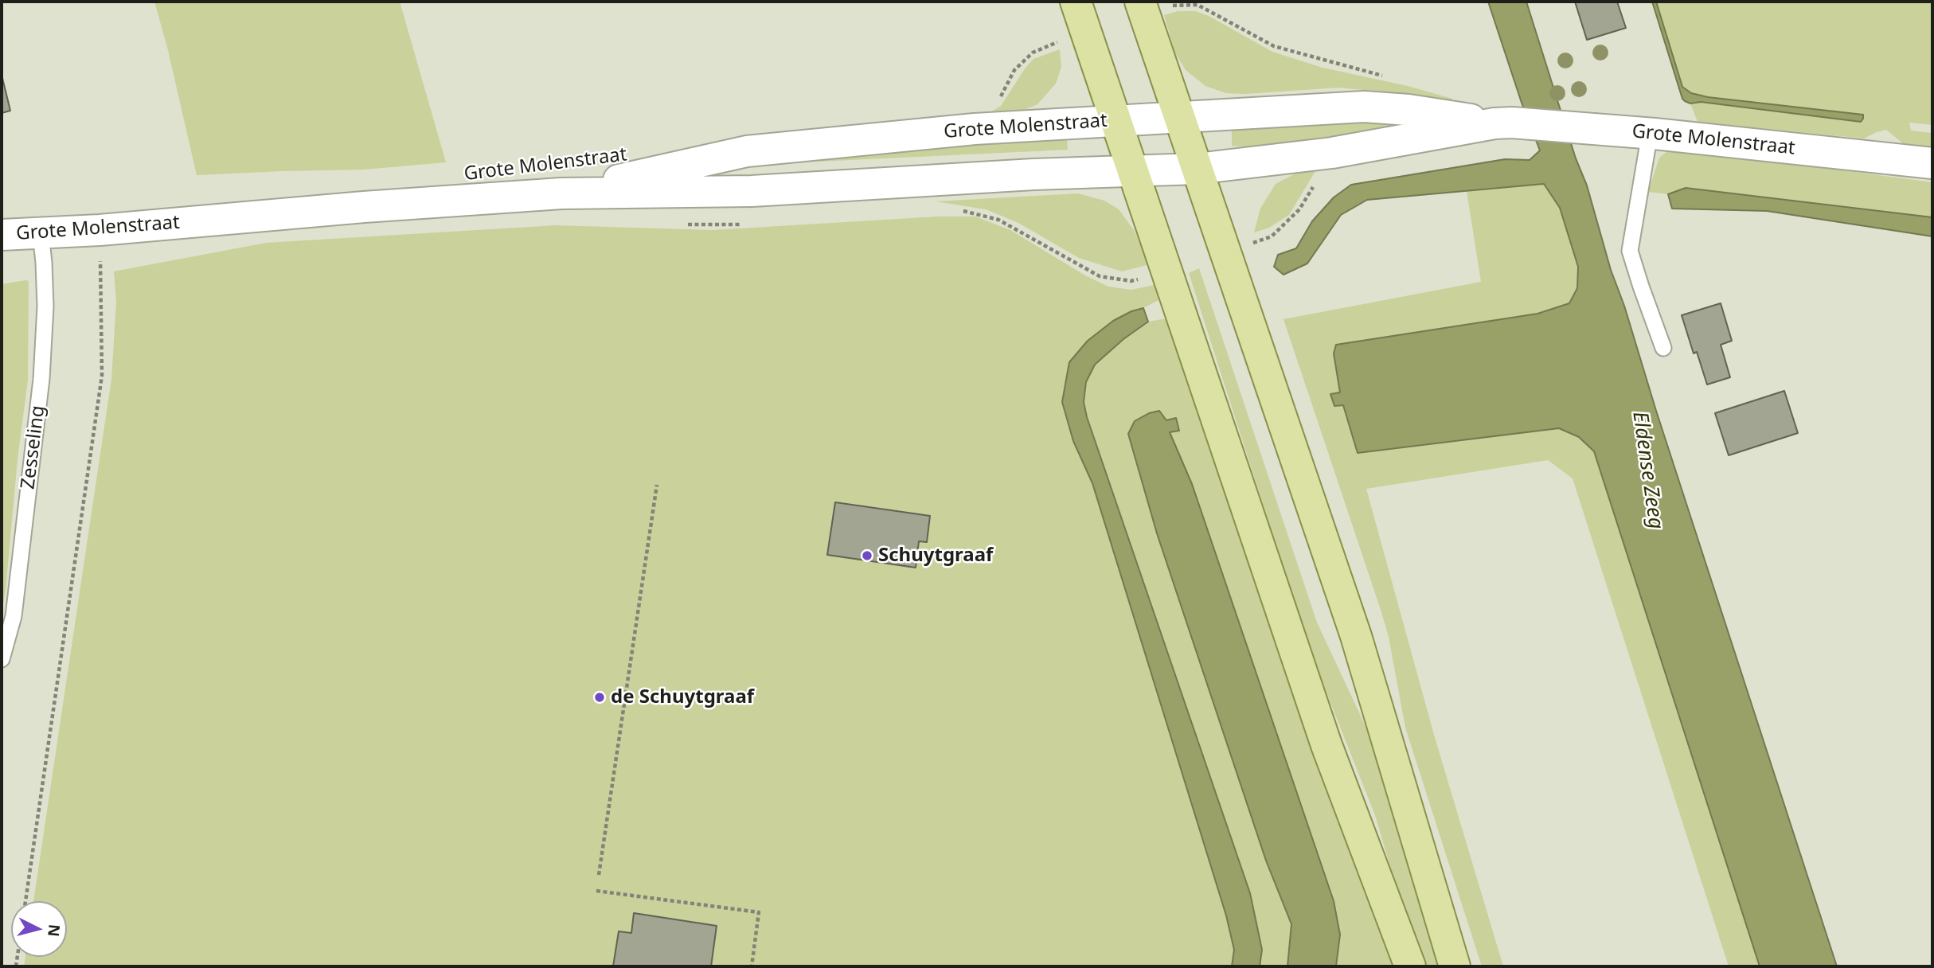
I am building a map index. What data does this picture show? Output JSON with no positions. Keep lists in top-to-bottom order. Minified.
{"streets":{"street":["Grote Molenstraat"],"lane":["Zesseling"]},"crossings":[["Grote Molenstraat","Zesseling"]],"water":["Eldense Zeeg"],"places":["Schuytgraaf","de Schuytgraaf"],"north":"right"}
